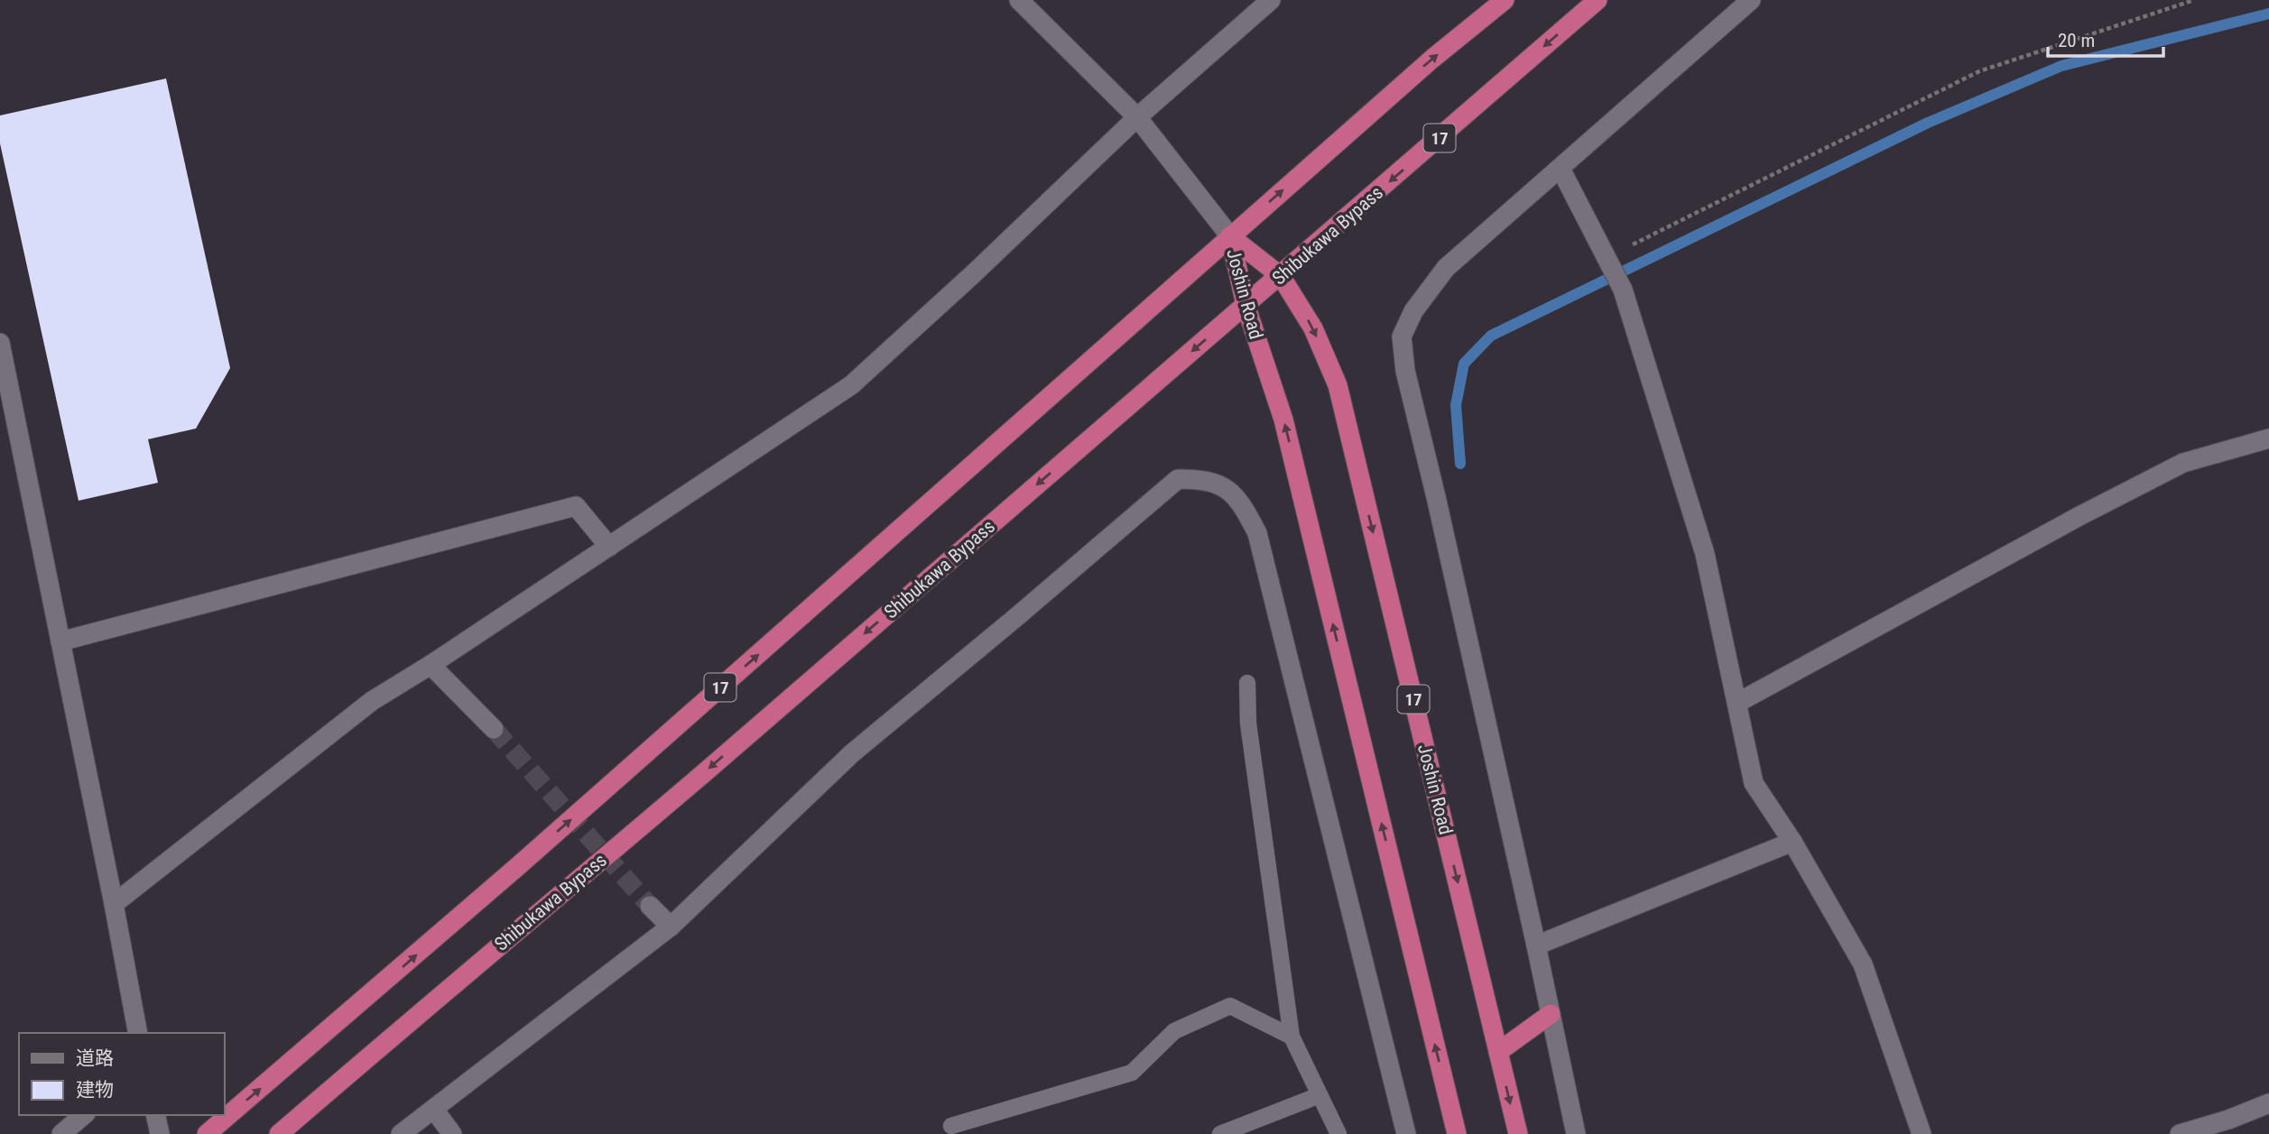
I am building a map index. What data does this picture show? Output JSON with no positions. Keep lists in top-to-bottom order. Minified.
{"streets":{"highway":["17","Shibukawa Bypass","Joshin Road"]},"crossings":[["17","Joshin Road"],["Shibukawa Bypass","Joshin Road"]],"legend":["道路","建物"],"scale_bar":"20 m"}
